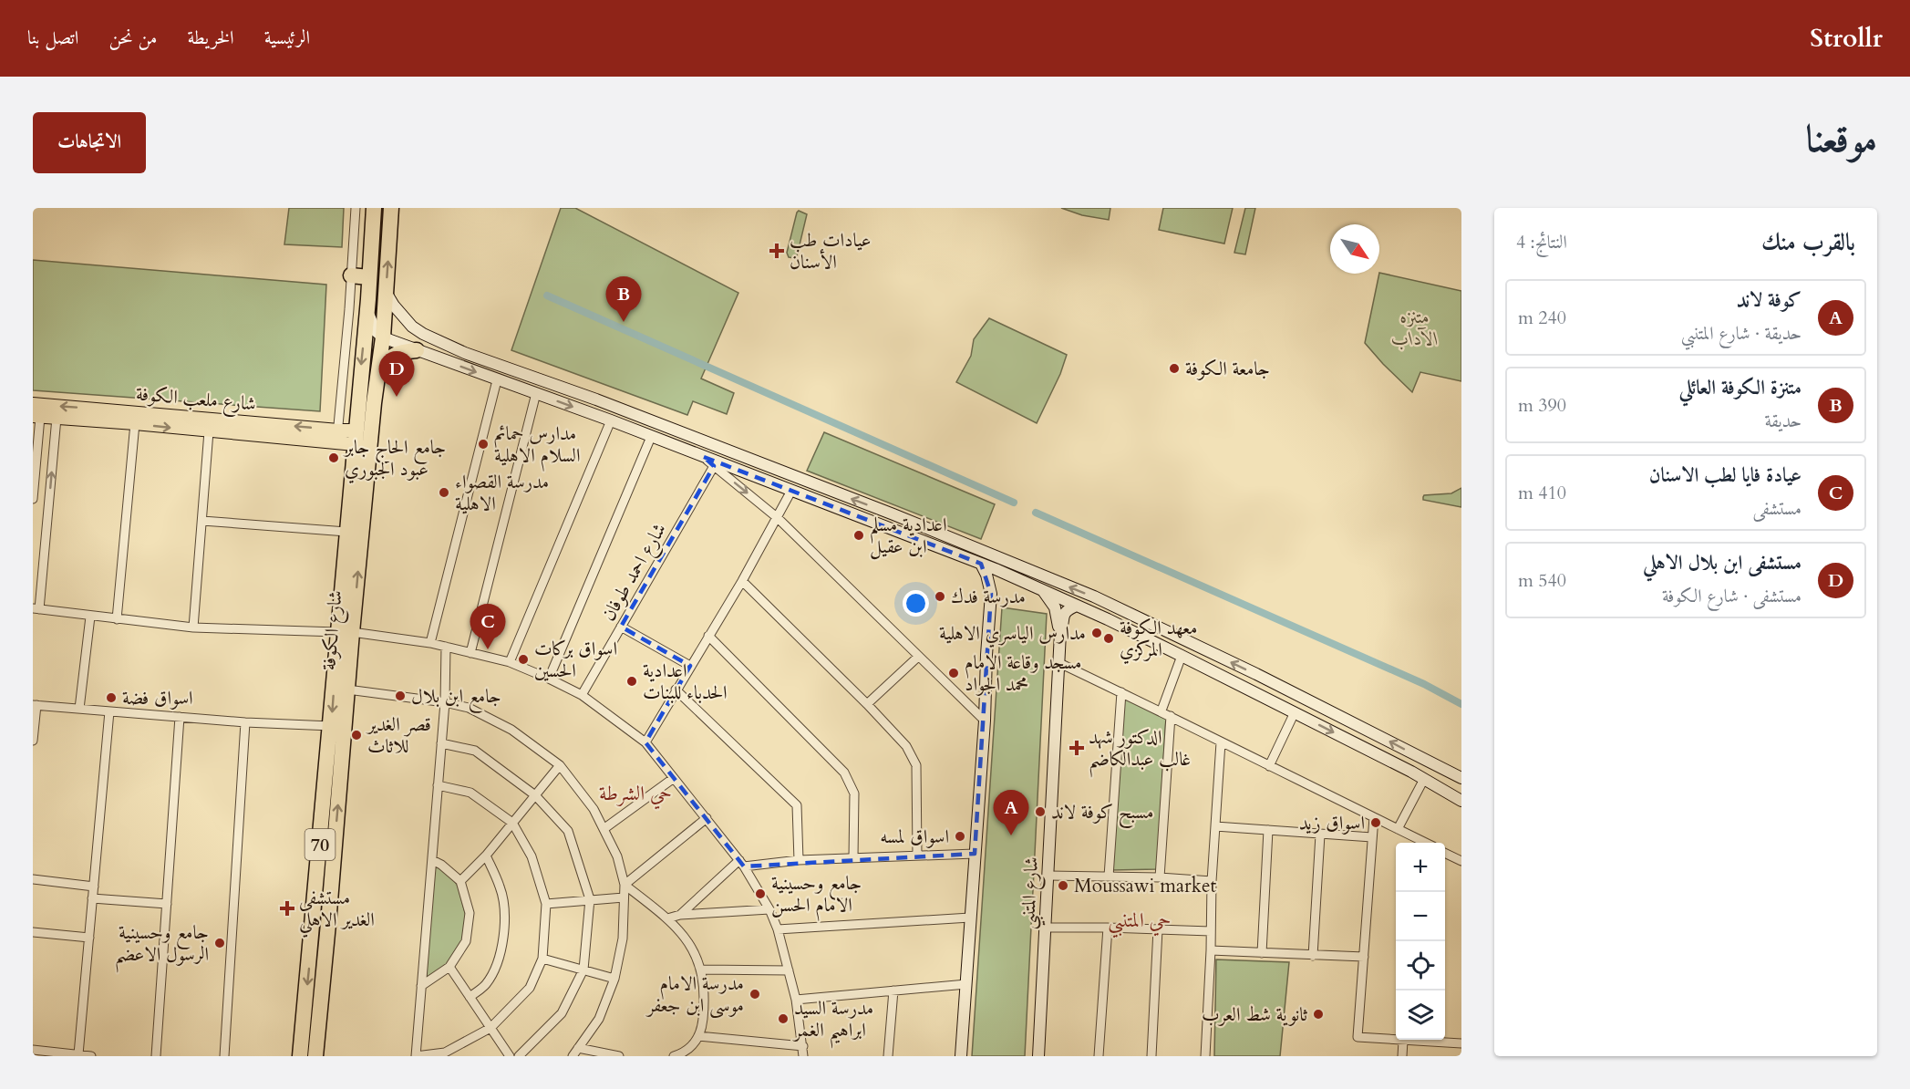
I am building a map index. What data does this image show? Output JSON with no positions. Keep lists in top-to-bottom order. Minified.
{"streets":{"highway":["شارع الكوفة","70"],"main road":["شارع ملعب الكوفة","شارع المتنبي"],"street":["شارع احمد طوفان"]},"crossings":[["شارع ملعب الكوفة","شارع الكوفة"]],"districts":["حي الشرطة","حي المتنبي"],"parks":["متنزه الآداب"],"places":{"health":["عيادات طب الأسنان","الدكتور شهد غالب عبدالكاضم","مستشفى الغدير الاهلي"],"other":["جامعة الكوفة","مدارس حمائم السلام الاهلية","جامع الحاج جابر عبود الجبوري","مدرسة القصواء الاهلية","اعدادية مسلم ابن عقيل","مدرسة فدك","مدارس الياسري الاهلية","معهد الكوفة المركزي","اسواق بركات الحسين","مسجد وقاعة الامام محمد الجواد","اعدادية الحدباء للبنات","جامع ابن بلال","اسواق فضة","قصر الغدير للاثاث","مسبح كوفة لاند","اسواق زيد","اسواق لمسه","Moussawi market","جامع وحسينية الامام الحسن","جامع وحسينية الرسول الاعضم","مدرسة الامام موسى ابن جعفر","ثانوية شط العرب","مدرسة السيد ابراهيم الغمر"]},"north":"bottom right","page":{"header":"Strollr","nav":["الرئيسية","الخريطة","من نحن","اتصل بنا"],"title":"موقعنا","buttons":"الاتجاهات","heading":["بالقرب منك","النتائج: 4"],"pins":["B","D","C","A"],"list":[{"mark":"A","name":"كوفة لاند","note":"حديقة · شارع المتنبي","value":"240 m"},{"mark":"B","name":"متنزة الكوفة العائلي","note":"حديقة","value":"390 m"},{"mark":"C","name":"عيادة فايا لطب الاسنان","note":"مستشفى","value":"410 m"},{"mark":"D","name":"مستشفى ابن بلال الاهلي","note":"مستشفى · شارع الكوفة","value":"540 m"}],"map_buttons":["+","−"]}}
